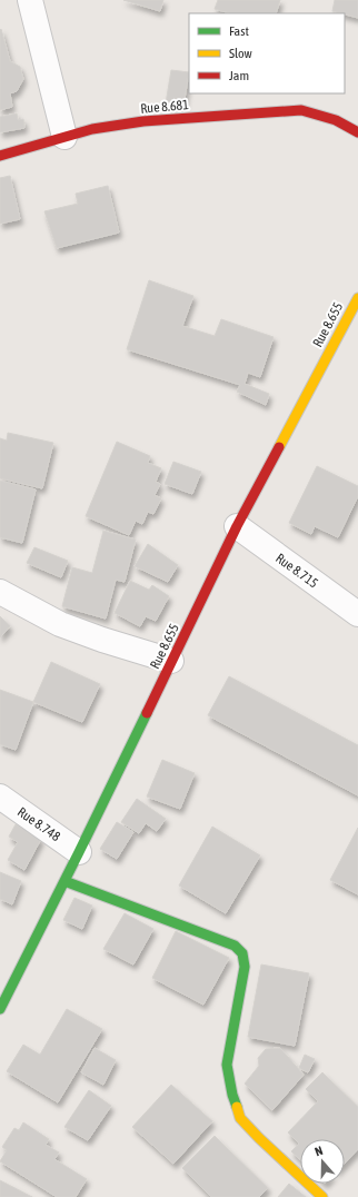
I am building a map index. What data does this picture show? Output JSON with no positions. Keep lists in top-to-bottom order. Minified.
{"streets":{"street":["Rue 8.681","Rue 8.655","Rue 8.715","Rue 8.748"]},"crossings":[["Rue 8.655","Rue 8.715"],["Rue 8.655","Rue 8.748"]],"legend":["Fast","Slow","Jam"],"north":"top"}
